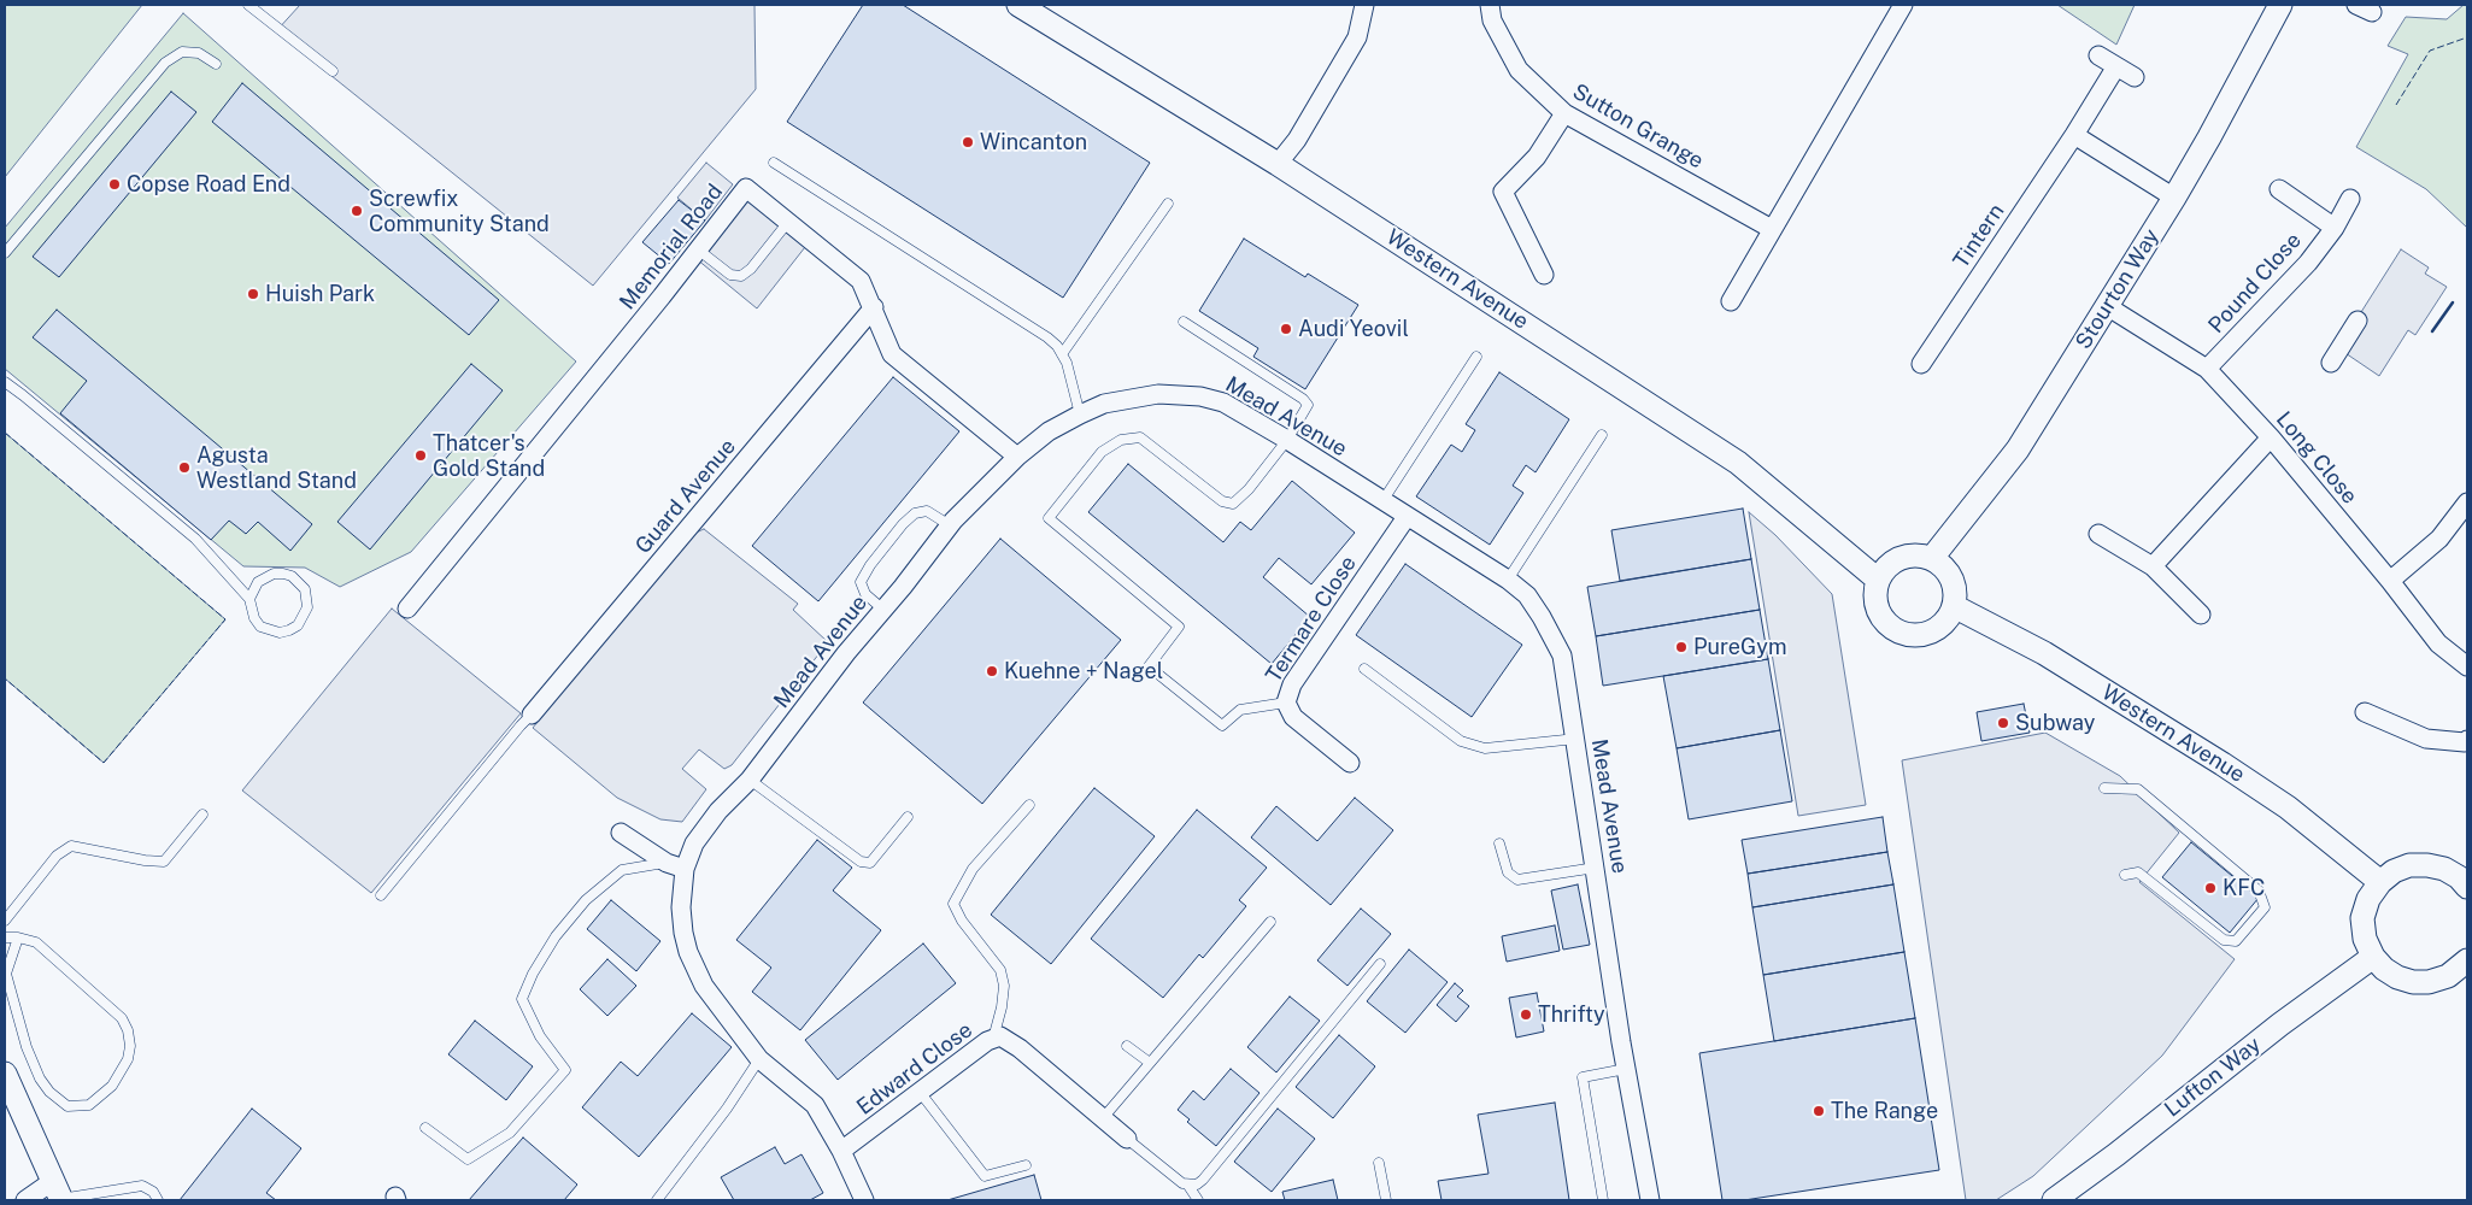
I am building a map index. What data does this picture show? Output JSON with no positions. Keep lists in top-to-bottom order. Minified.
{"streets":{"street":["Sutton Grange","Tintern","Memorial Road","Western Avenue","Pound Close","Stourton Way","Mead Avenue","Long Close","Guard Avenue","Termare Close","Edward Close","Lufton Way"]},"crossings":[["Memorial Road","Mead Avenue"],["Memorial Road","Guard Avenue"],["Western Avenue","Stourton Way"],["Pound Close","Long Close"],["Stourton Way","Long Close"],["Mead Avenue","Termare Close"],["Mead Avenue","Edward Close"]],"places":["Wincanton","Copse Road End","Screwfix Community Stand","Huish Park","Audi Yeovil","Thatcer's Gold Stand","Agusta Westland Stand","PureGym","Kuehne + Nagel","Subway","KFC","Thrifty","The Range"]}
